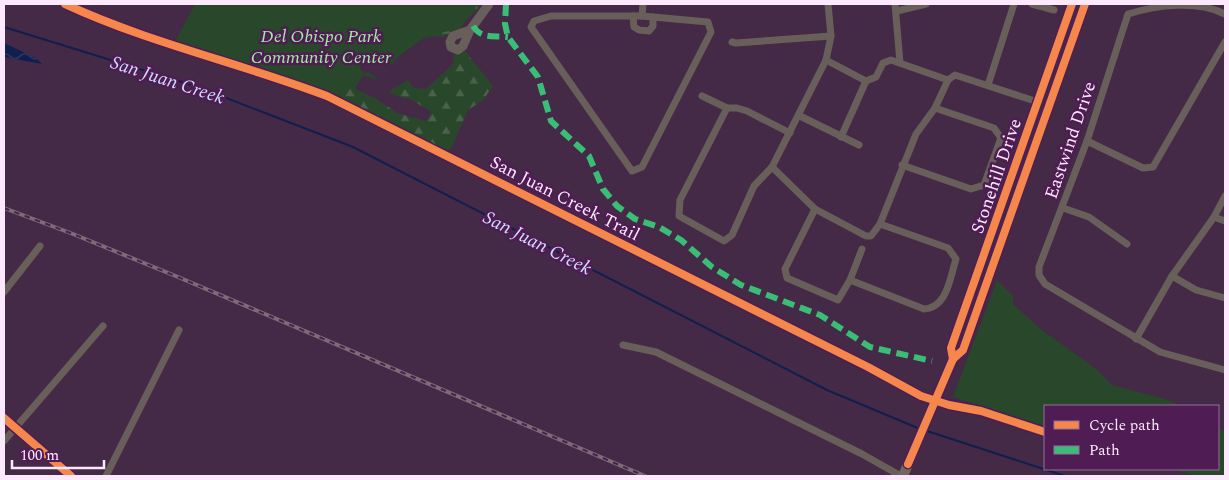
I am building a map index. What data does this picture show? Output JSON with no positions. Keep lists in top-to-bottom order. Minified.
{"streets":{"main road":["Stonehill Drive"],"street":["Eastwind Drive"],"cycle path":["San Juan Creek Trail"]},"water":["San Juan Creek"],"parks":["Del Obispo Park Community Center"],"legend":["Cycle path","Path"],"scale_bar":"100 m"}
